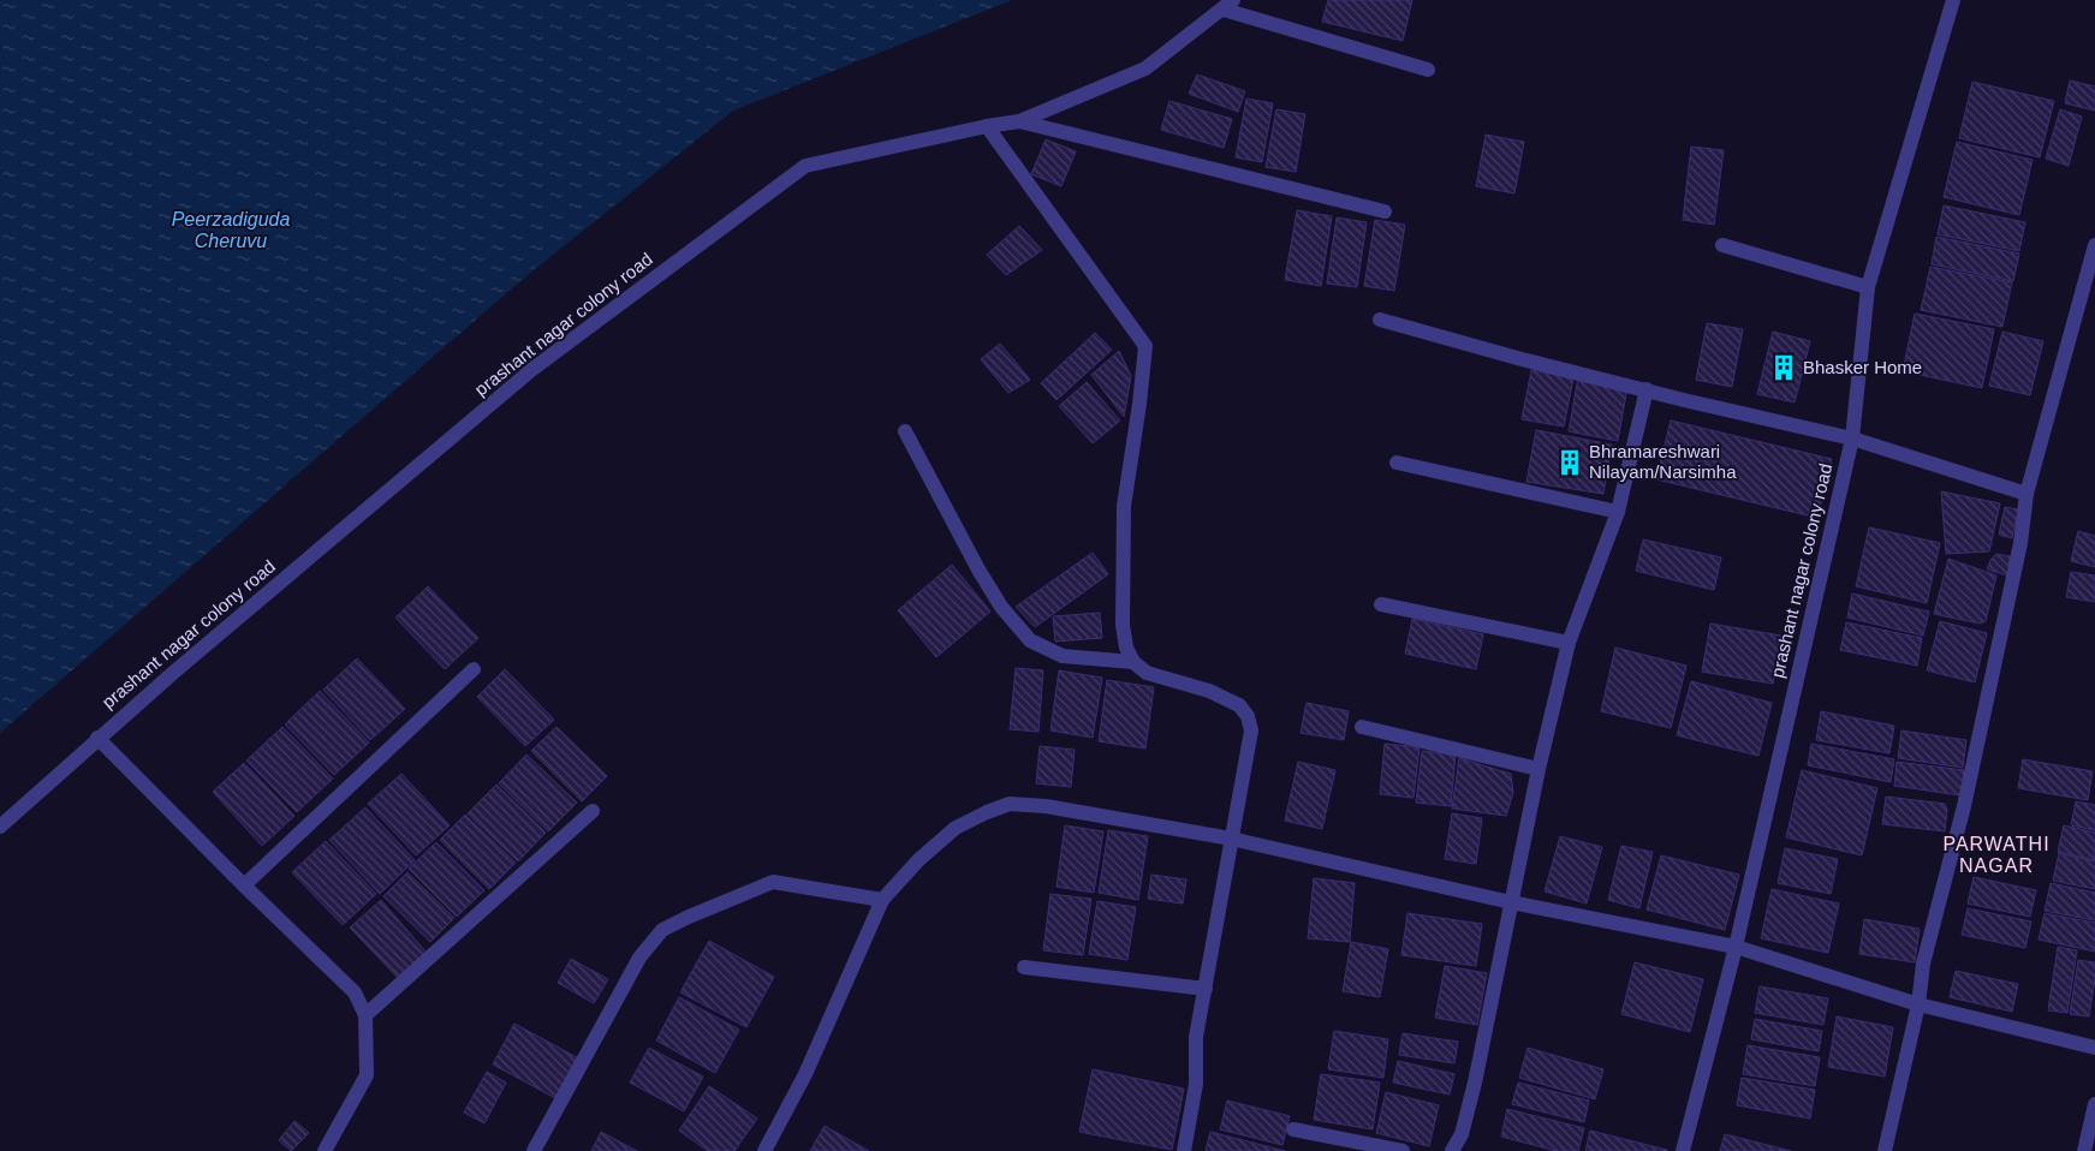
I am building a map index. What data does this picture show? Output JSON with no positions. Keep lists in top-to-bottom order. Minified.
{"streets":{"street":["prashant nagar colony road"]},"districts":["PARWATHI NAGAR"],"water":["Peerzadiguda Cheruvu"],"places":{"building":["Bhasker Home","Bhramareshwari Nilayam/Narsimha"]}}
